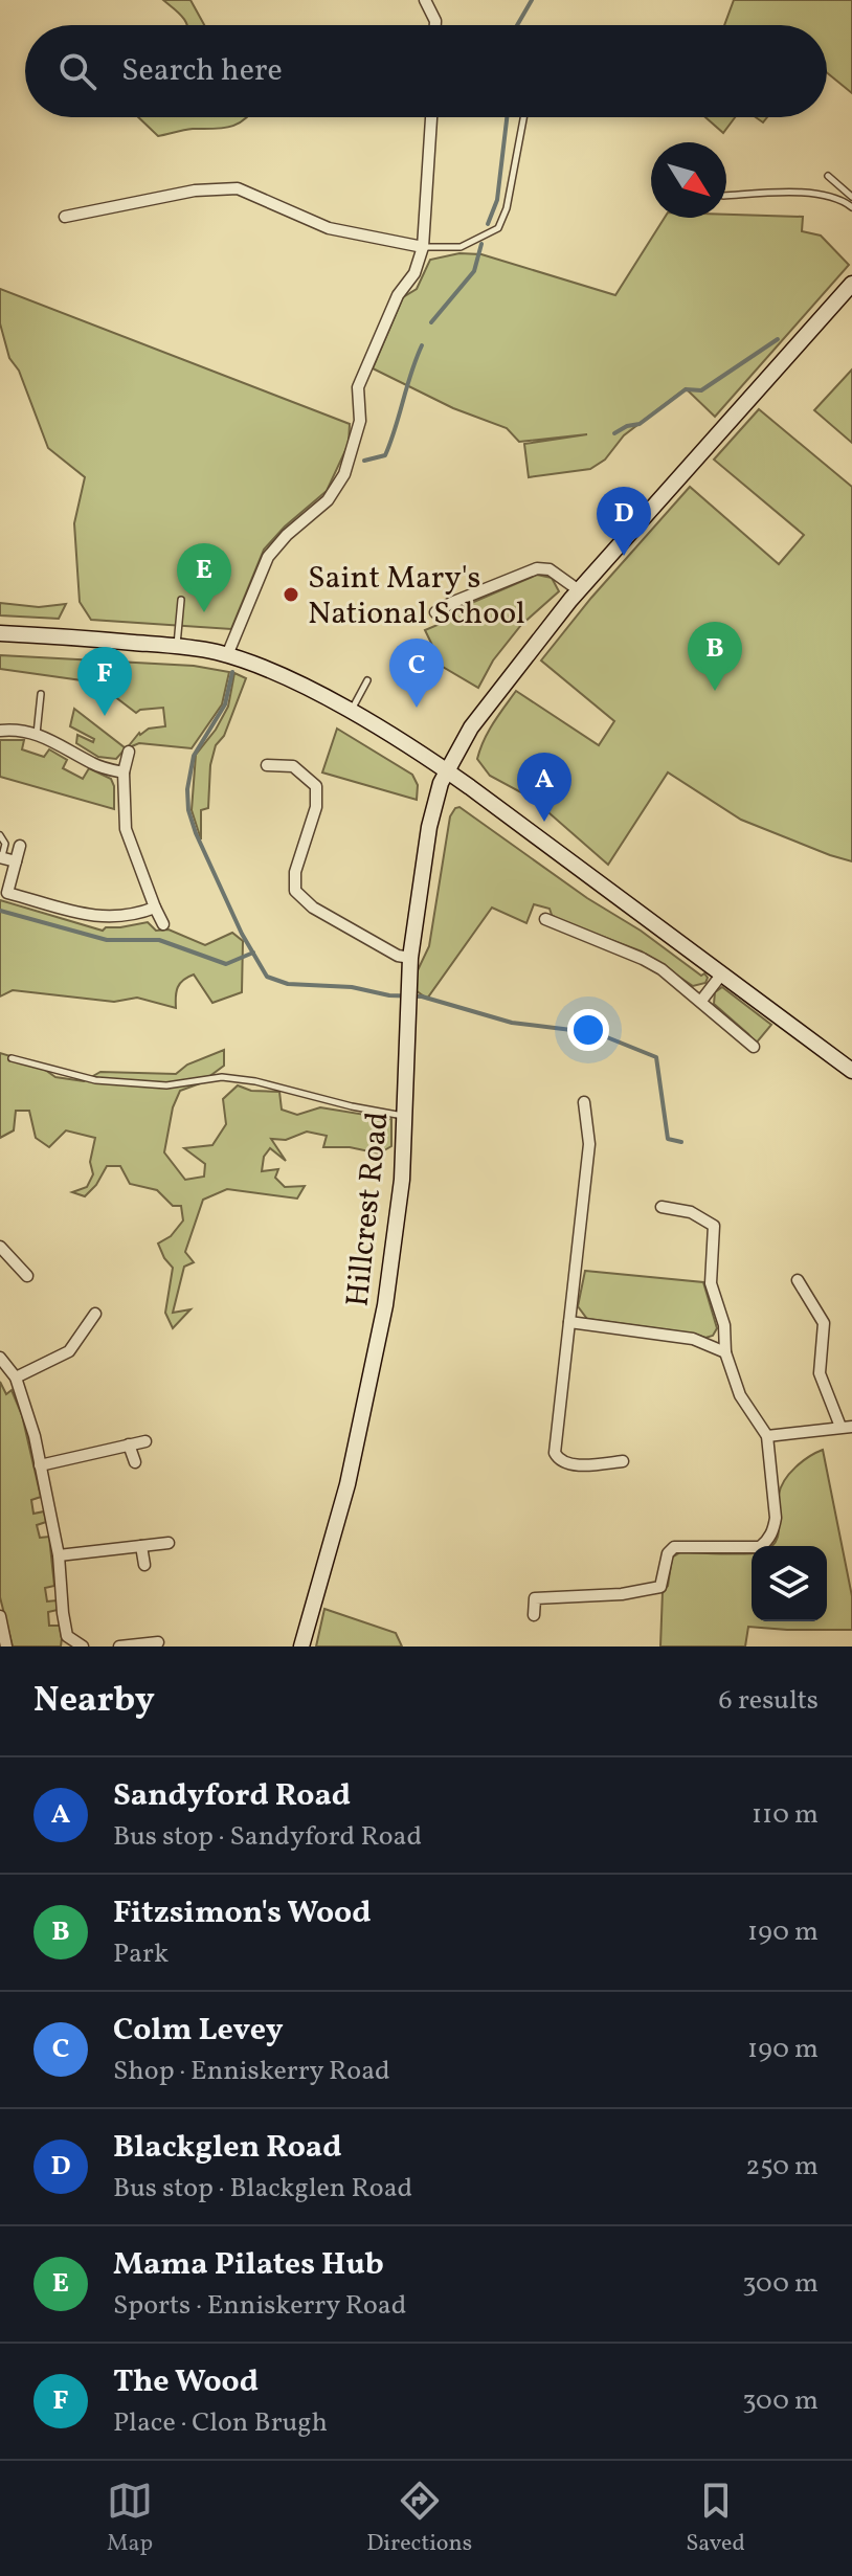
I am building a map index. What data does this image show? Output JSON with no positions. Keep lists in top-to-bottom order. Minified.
{"streets":{"street":["Hillcrest Road"]},"places":["Saint Mary's National School"],"north":"bottom right","page":{"search":"Search here","pins":["D","E","B","C","F","A"],"heading":["Nearby","6 results"],"list":[{"mark":"A","name":"Sandyford Road","note":"Bus stop · Sandyford Road","value":"110 m"},{"mark":"B","name":"Fitzsimon's Wood","note":"Park","value":"190 m"},{"mark":"C","name":"Colm Levey","note":"Shop · Enniskerry Road","value":"190 m"},{"mark":"D","name":"Blackglen Road","note":"Bus stop · Blackglen Road","value":"250 m"},{"mark":"E","name":"Mama Pilates Hub","note":"Sports · Enniskerry Road","value":"300 m"},{"mark":"F","name":"The Wood","note":"Place · Clon Brugh","value":"300 m"}],"nav":["Map","Directions","Saved"]}}
